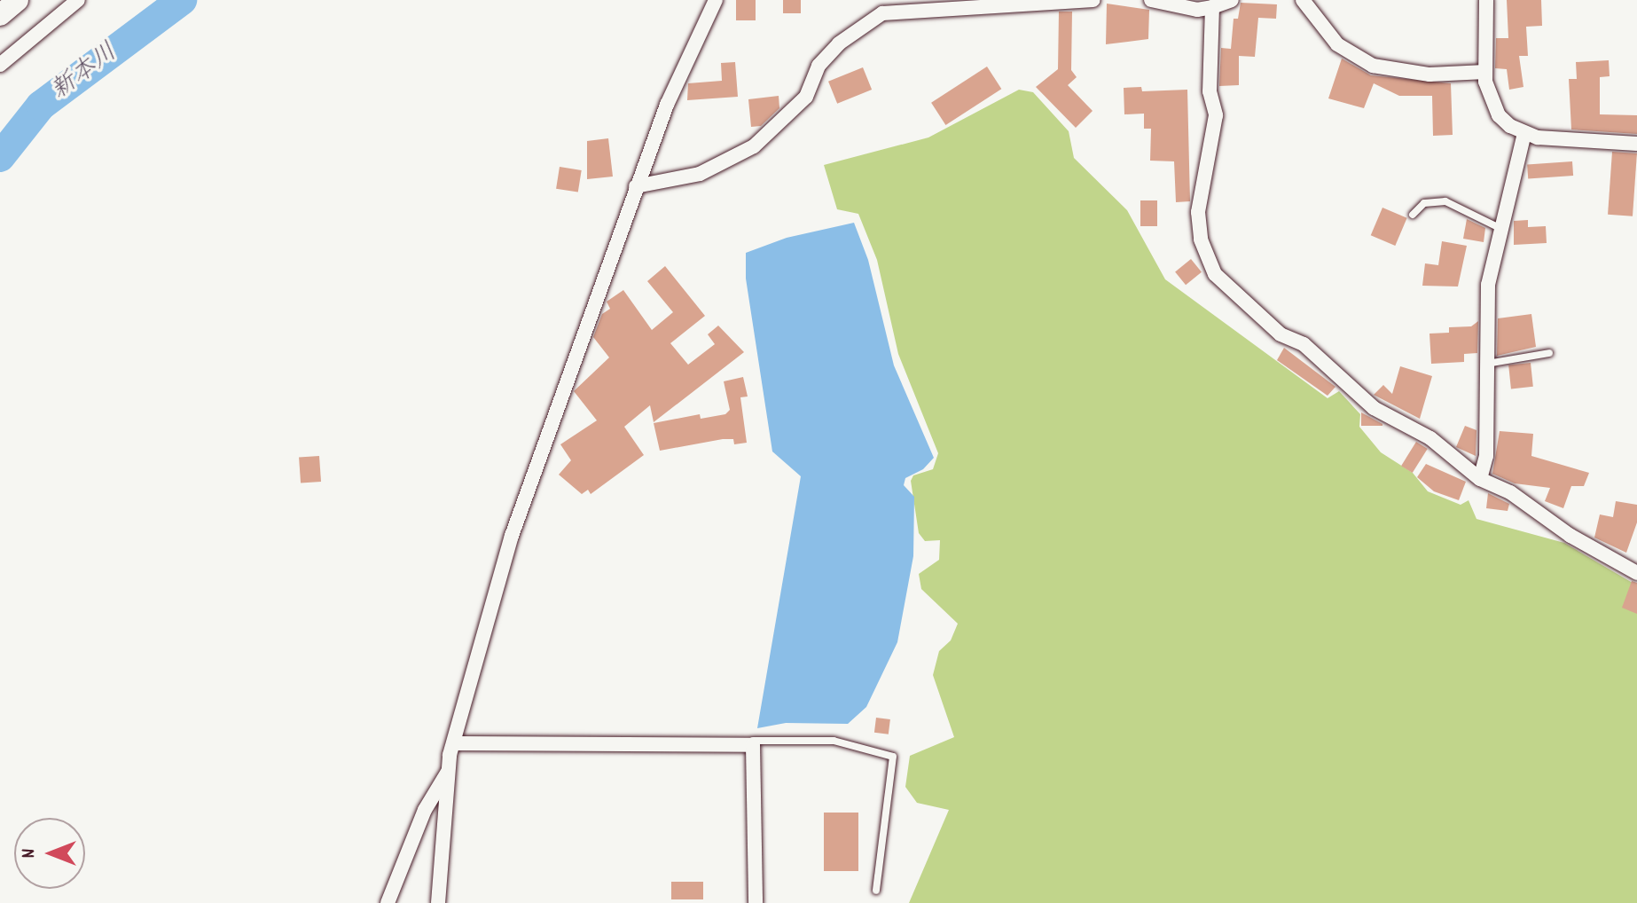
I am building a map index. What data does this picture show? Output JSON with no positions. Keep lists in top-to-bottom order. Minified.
{"water":["新本川"],"north":"left"}
